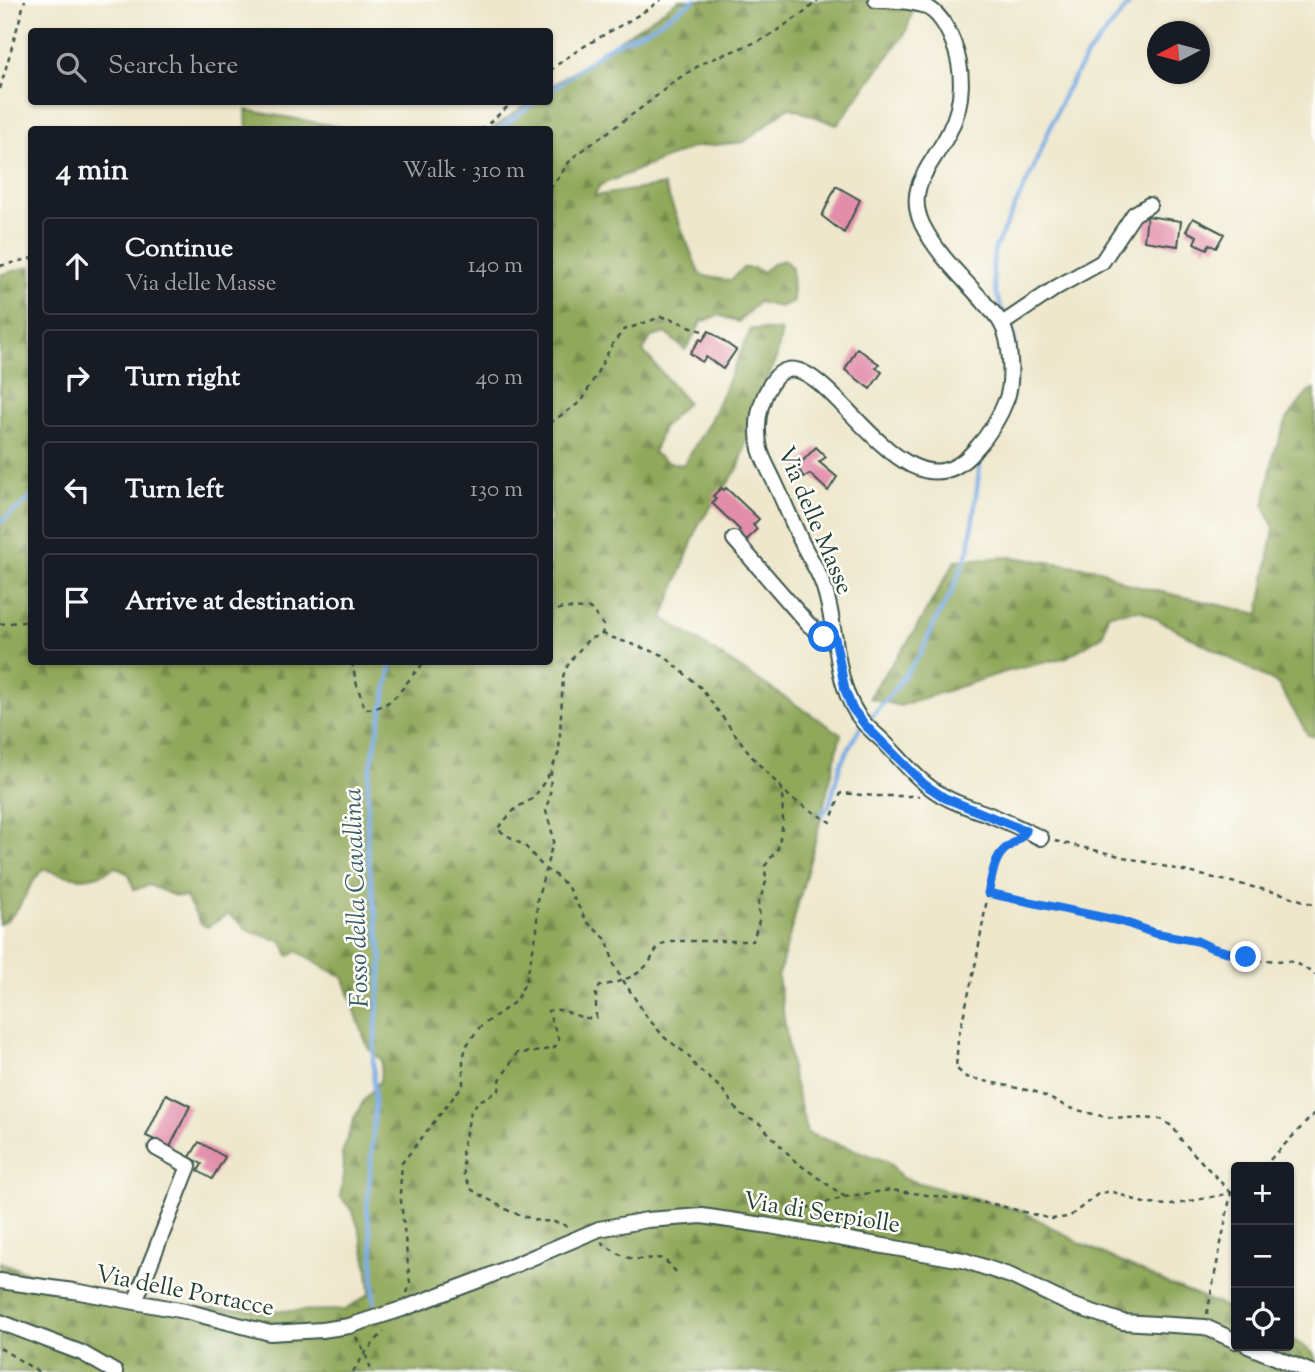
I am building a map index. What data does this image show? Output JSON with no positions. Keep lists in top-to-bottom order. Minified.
{"streets":{"street":["Via delle Masse","Via di Serpiolle","Via delle Portacce"]},"crossings":[["Via di Serpiolle","Via delle Portacce"]],"water":["Fosso della Cavallina"],"north":"left","page":{"search":"Search here","heading":["4 min","Walk · 310 m"],"list":[["Continue","Via delle Masse","140 m"],["Turn right","40 m"],["Turn left","130 m"],"Arrive at destination"],"map_buttons":["+","−"]}}
